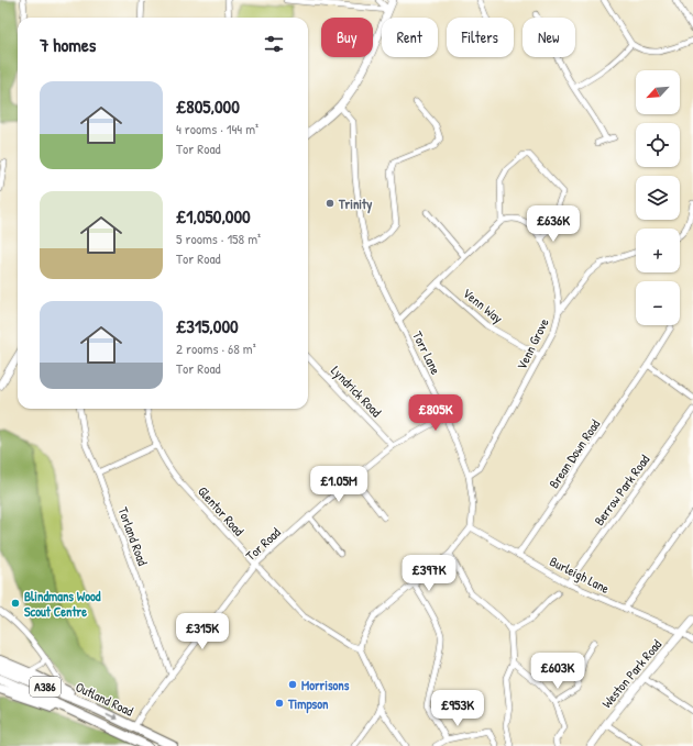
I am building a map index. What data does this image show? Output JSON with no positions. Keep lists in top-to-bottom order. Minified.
{"streets":{"main road":["Weston Park Road","A386","Outland Road"],"street":["Venn Way","Venn Grove","Torr Lane","Lyndrick Road","Brean Down Road","Berrow Park Road","Glentor Road","Torland Road","Tor Road","Burleigh Lane"]},"crossings":[["Venn Way","Venn Grove"],["Venn Grove","Torr Lane"],["Torr Lane","Tor Road"],["Torr Lane","Burleigh Lane"],["Lyndrick Road","Tor Road"],["Brean Down Road","Burleigh Lane"],["Berrow Park Road","Burleigh Lane"],["Glentor Road","Tor Road"],["Torland Road","Tor Road"],["Tor Road","Outland Road"],["Burleigh Lane","Weston Park Road"]],"places":["Trinity","Blindmans Wood Scout Centre","Morrisons","Timpson"],"north":"bottom left","page":{"chip":["Buy","Rent","Filters","New"],"heading":"7 homes","map_buttons":["+","−"],"list":[{"name":"£805,000","note":"4 rooms · 144 m² · Tor Road"},{"name":"£1,050,000","note":"5 rooms · 158 m² · Tor Road"},{"name":"£315,000","note":"2 rooms · 68 m² · Tor Road"}],"price":["£636K","£805K","£1.05M","£397K","£315K","£603K","£953K"]}}
